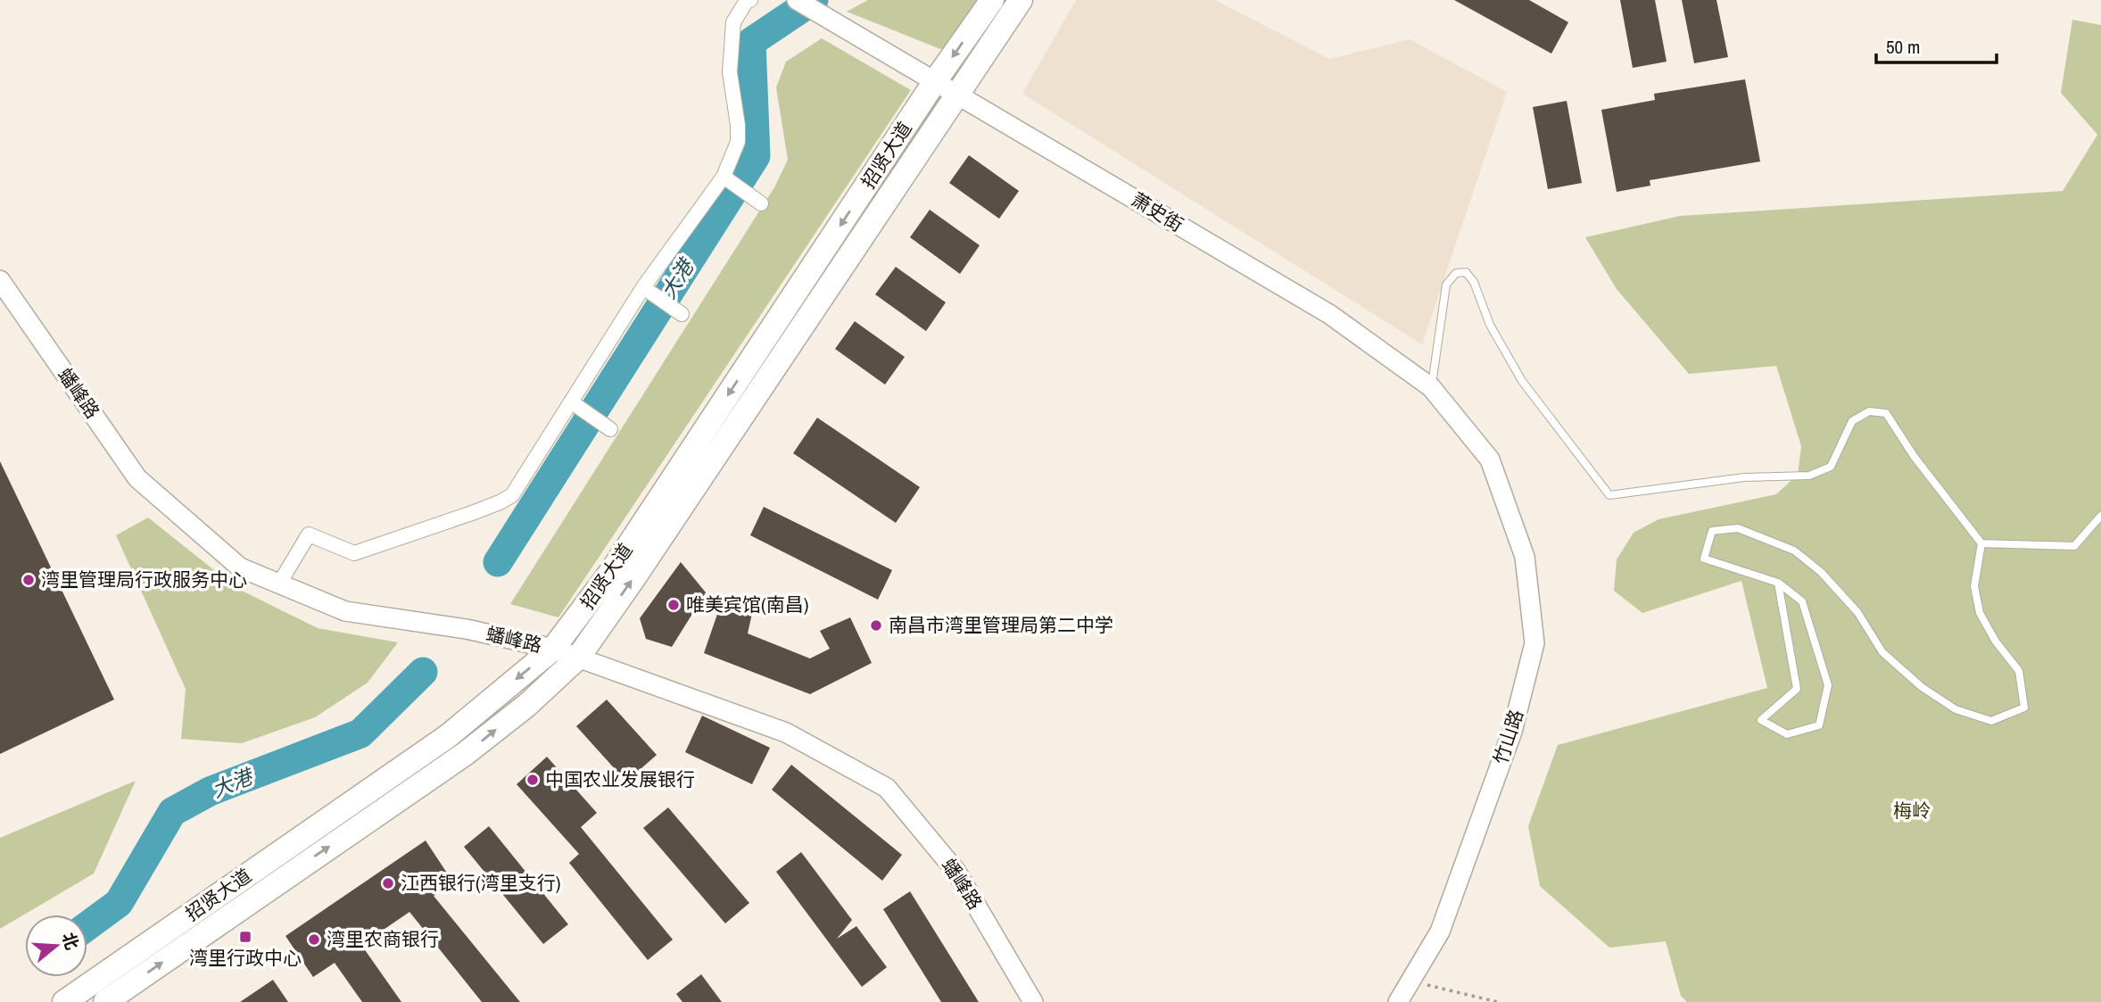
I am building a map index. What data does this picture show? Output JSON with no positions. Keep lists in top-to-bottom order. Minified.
{"streets":{"main road":["招贤大道"],"street":["萧史街","蟠峰路","竹山路"]},"crossings":[["招贤大道","萧史街"],["招贤大道","蟠峰路"],["萧史街","竹山路"]],"water":["大港"],"parks":["梅岭"],"places":{"other":["湾里管理局行政服务中心","唯美宾馆(南昌)","南昌市湾里管理局第二中学","中国农业发展银行","江西银行(湾里支行)","湾里农商银行"],"transit":["湾里行政中心"]},"scale_bar":"50 m","north":"right"}
